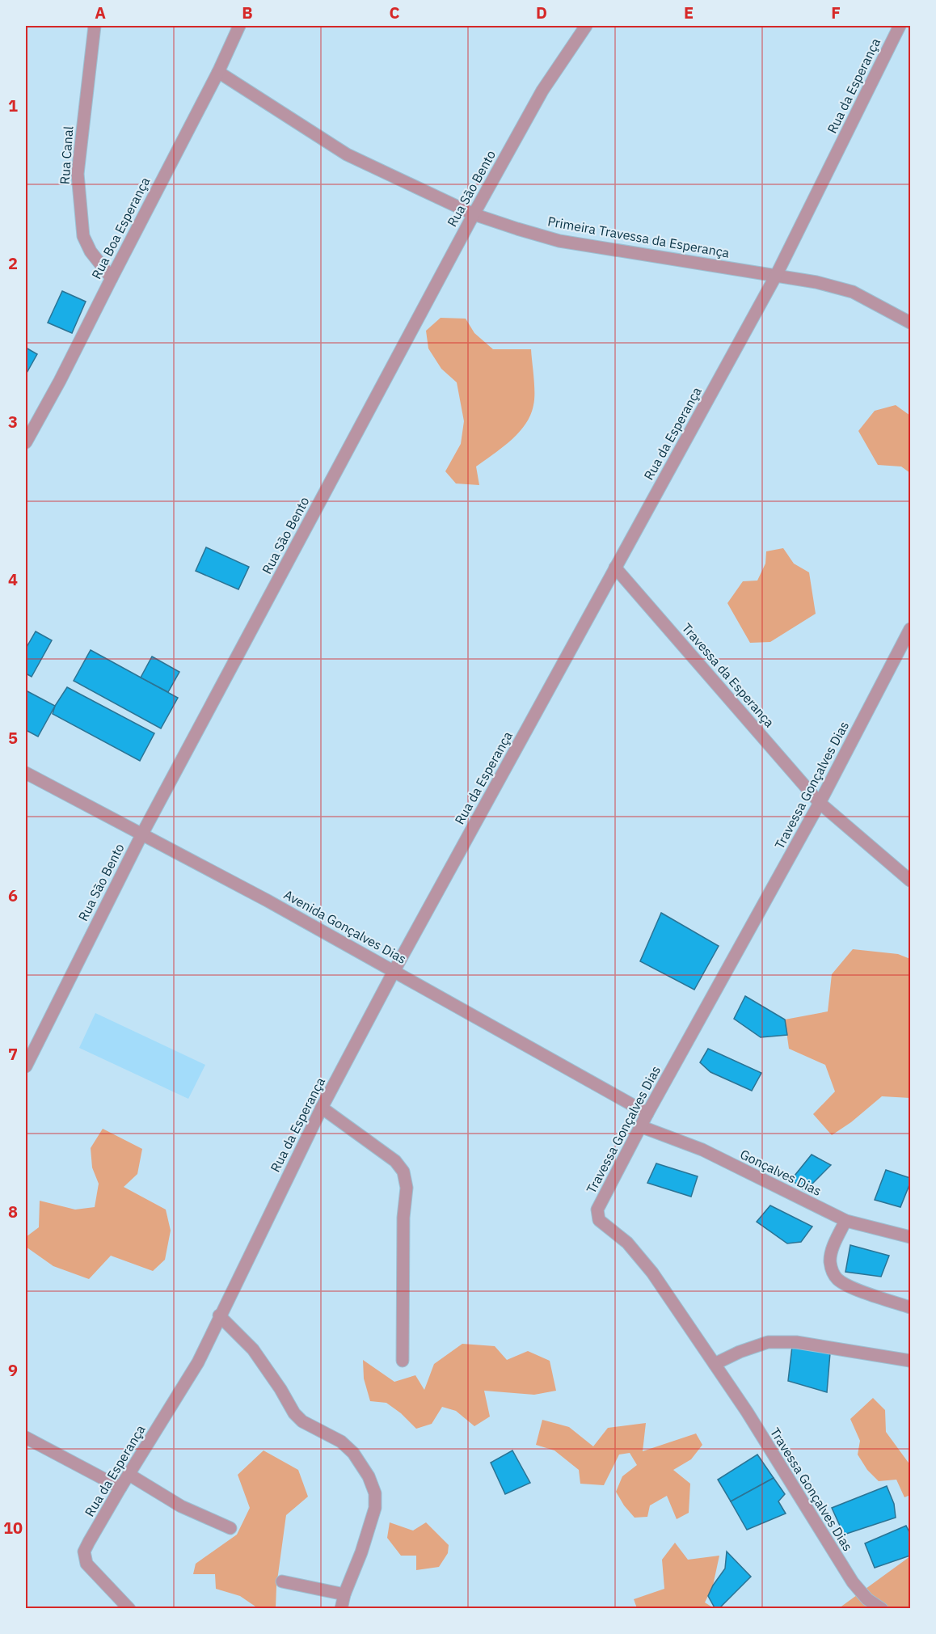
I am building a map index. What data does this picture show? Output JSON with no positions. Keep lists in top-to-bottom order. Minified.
{"streets":{"street":["Rua da Esperança","Rua Canal","Rua São Bento","Rua Boa Esperança","Primeira Travessa da Esperança","Travessa da Esperança","Travessa Gonçalves Dias","Avenida Gonçalves Dias","Gonçalves Dias"]},"crossings":[["Rua da Esperança","Primeira Travessa da Esperança"],["Rua da Esperança","Travessa da Esperança"],["Rua da Esperança","Avenida Gonçalves Dias"],["Rua Canal","Rua Boa Esperança"],["Rua São Bento","Primeira Travessa da Esperança"],["Rua São Bento","Avenida Gonçalves Dias"],["Rua Boa Esperança","Primeira Travessa da Esperança"],["Travessa da Esperança","Travessa Gonçalves Dias"],["Travessa Gonçalves Dias","Avenida Gonçalves Dias"],["Travessa Gonçalves Dias","Gonçalves Dias"]],"grid":{"columns":["A","B","C","D","E","F"],"rows":["1","2","3","4","5","6","7","8","9","10"]}}
